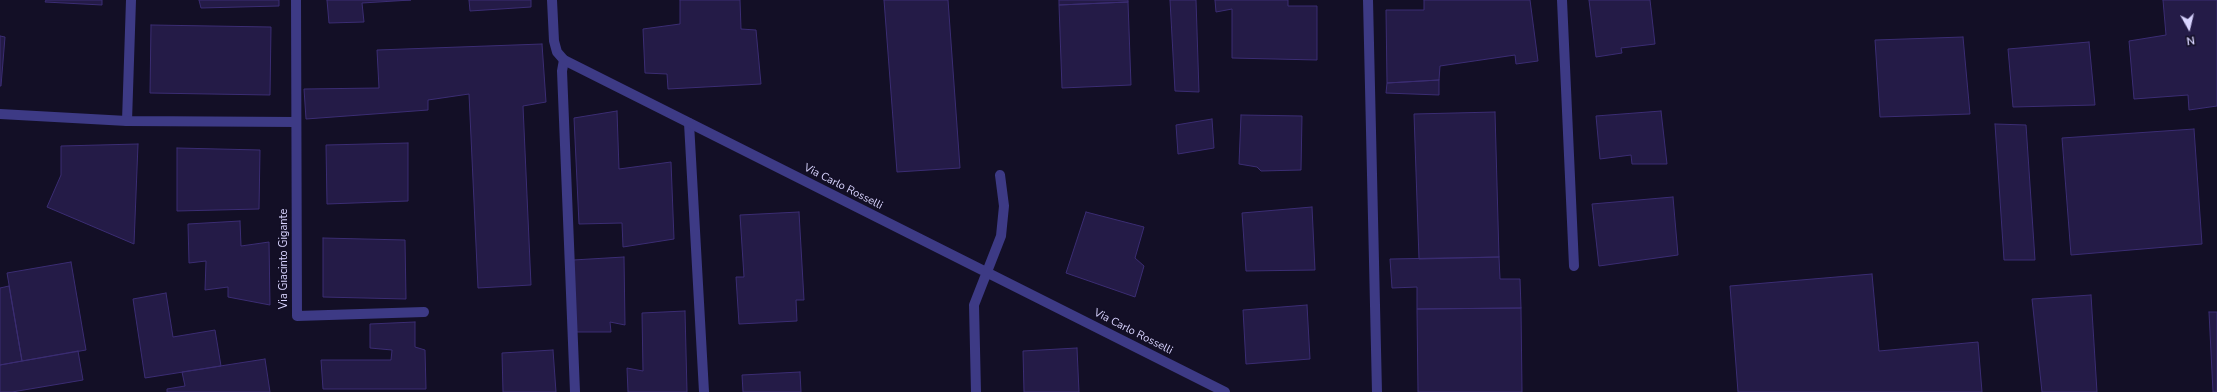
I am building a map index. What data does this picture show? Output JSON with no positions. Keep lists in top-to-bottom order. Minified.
{"streets":{"street":["Via Carlo Rosselli","Via Giacinto Gigante"]},"north":"bottom"}
